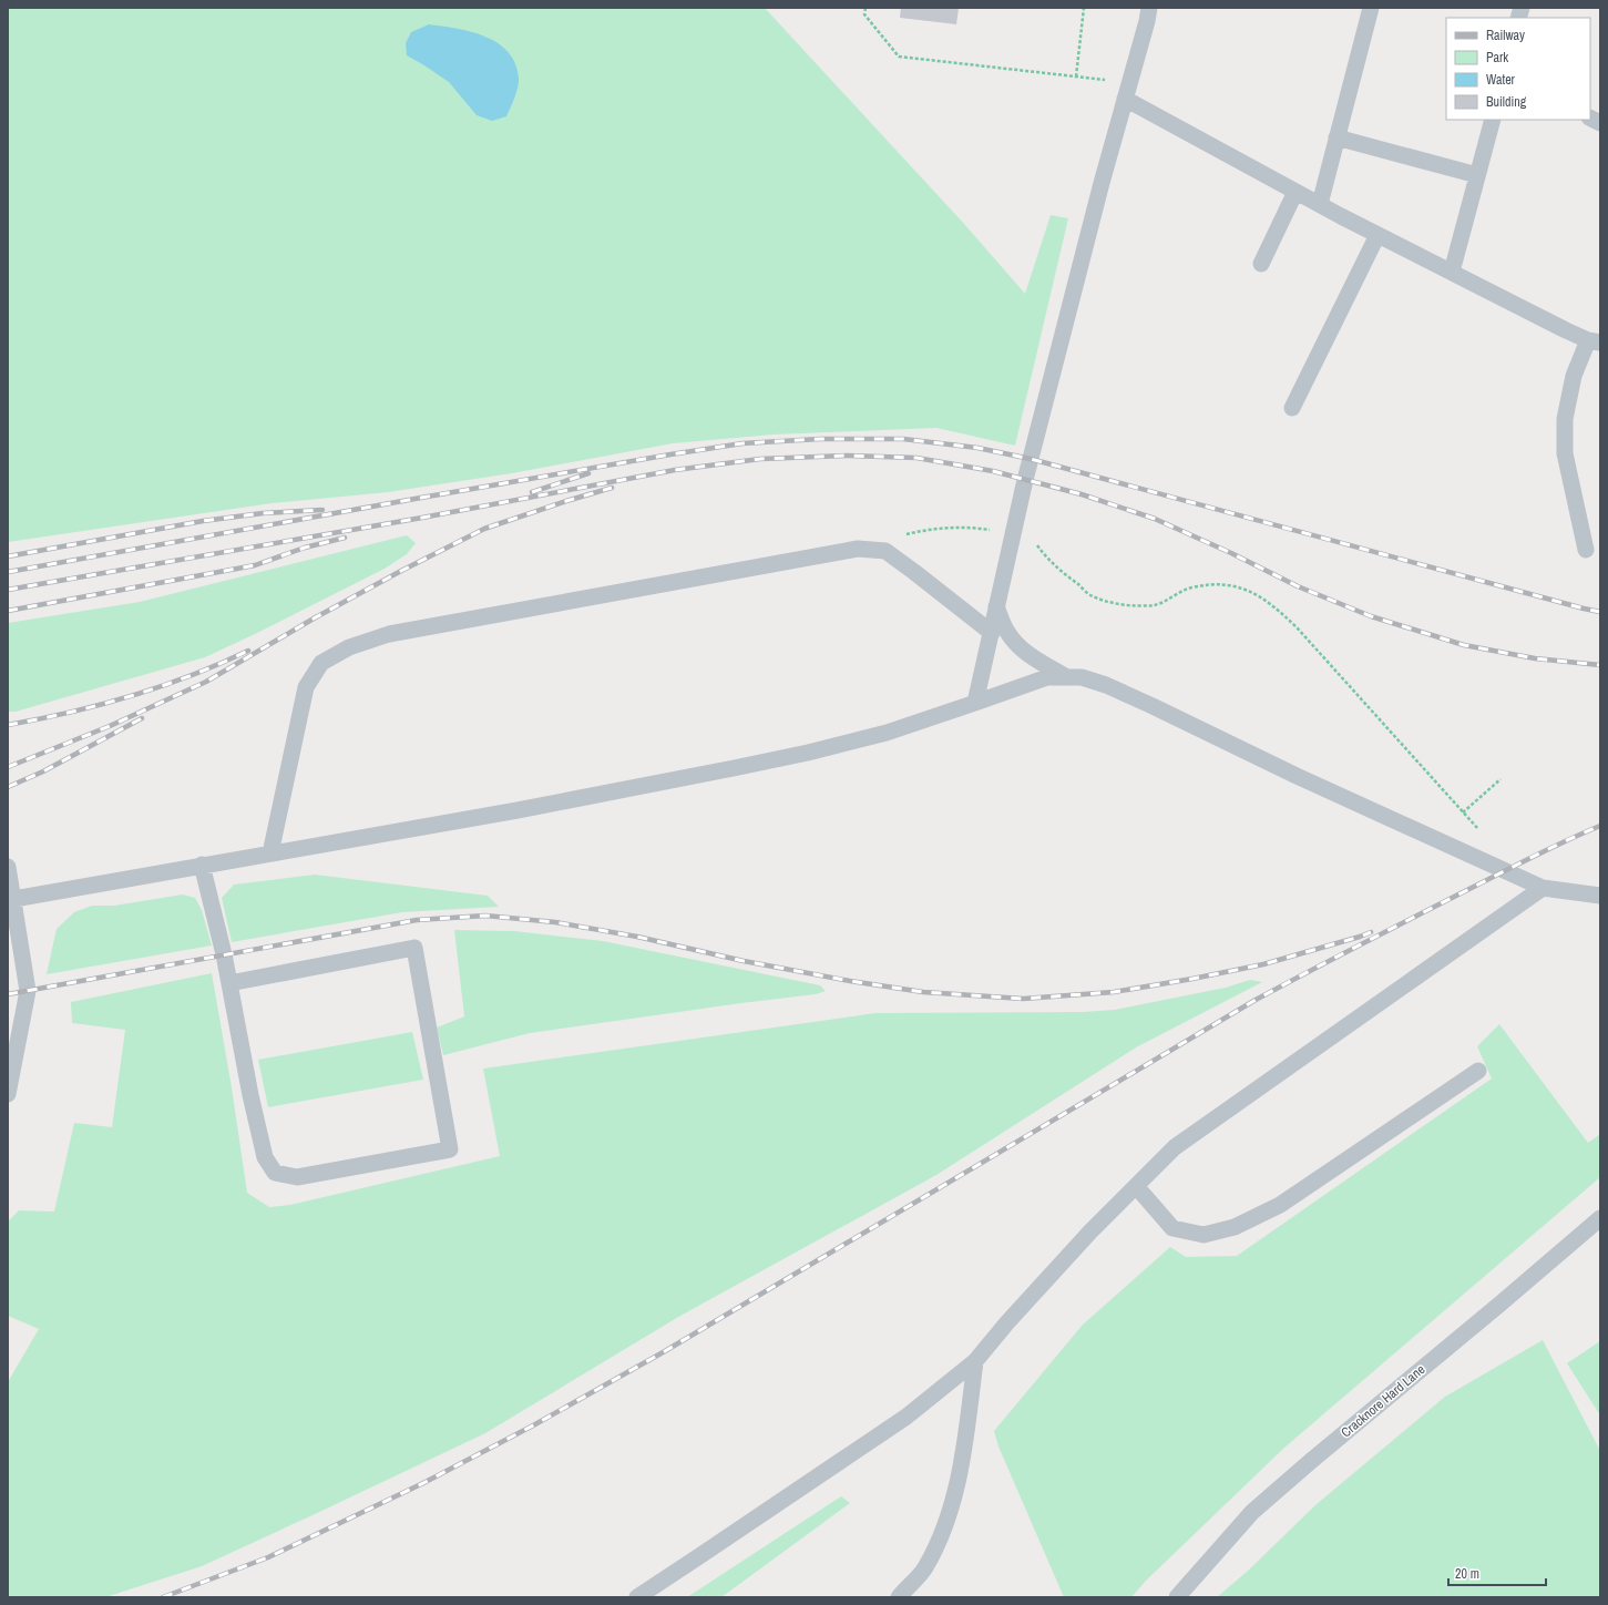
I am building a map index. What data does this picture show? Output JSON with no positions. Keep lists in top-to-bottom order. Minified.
{"streets":{"lane":["Cracknore Hard Lane"]},"legend":["Railway","Park","Water","Building"],"scale_bar":"20 m"}
